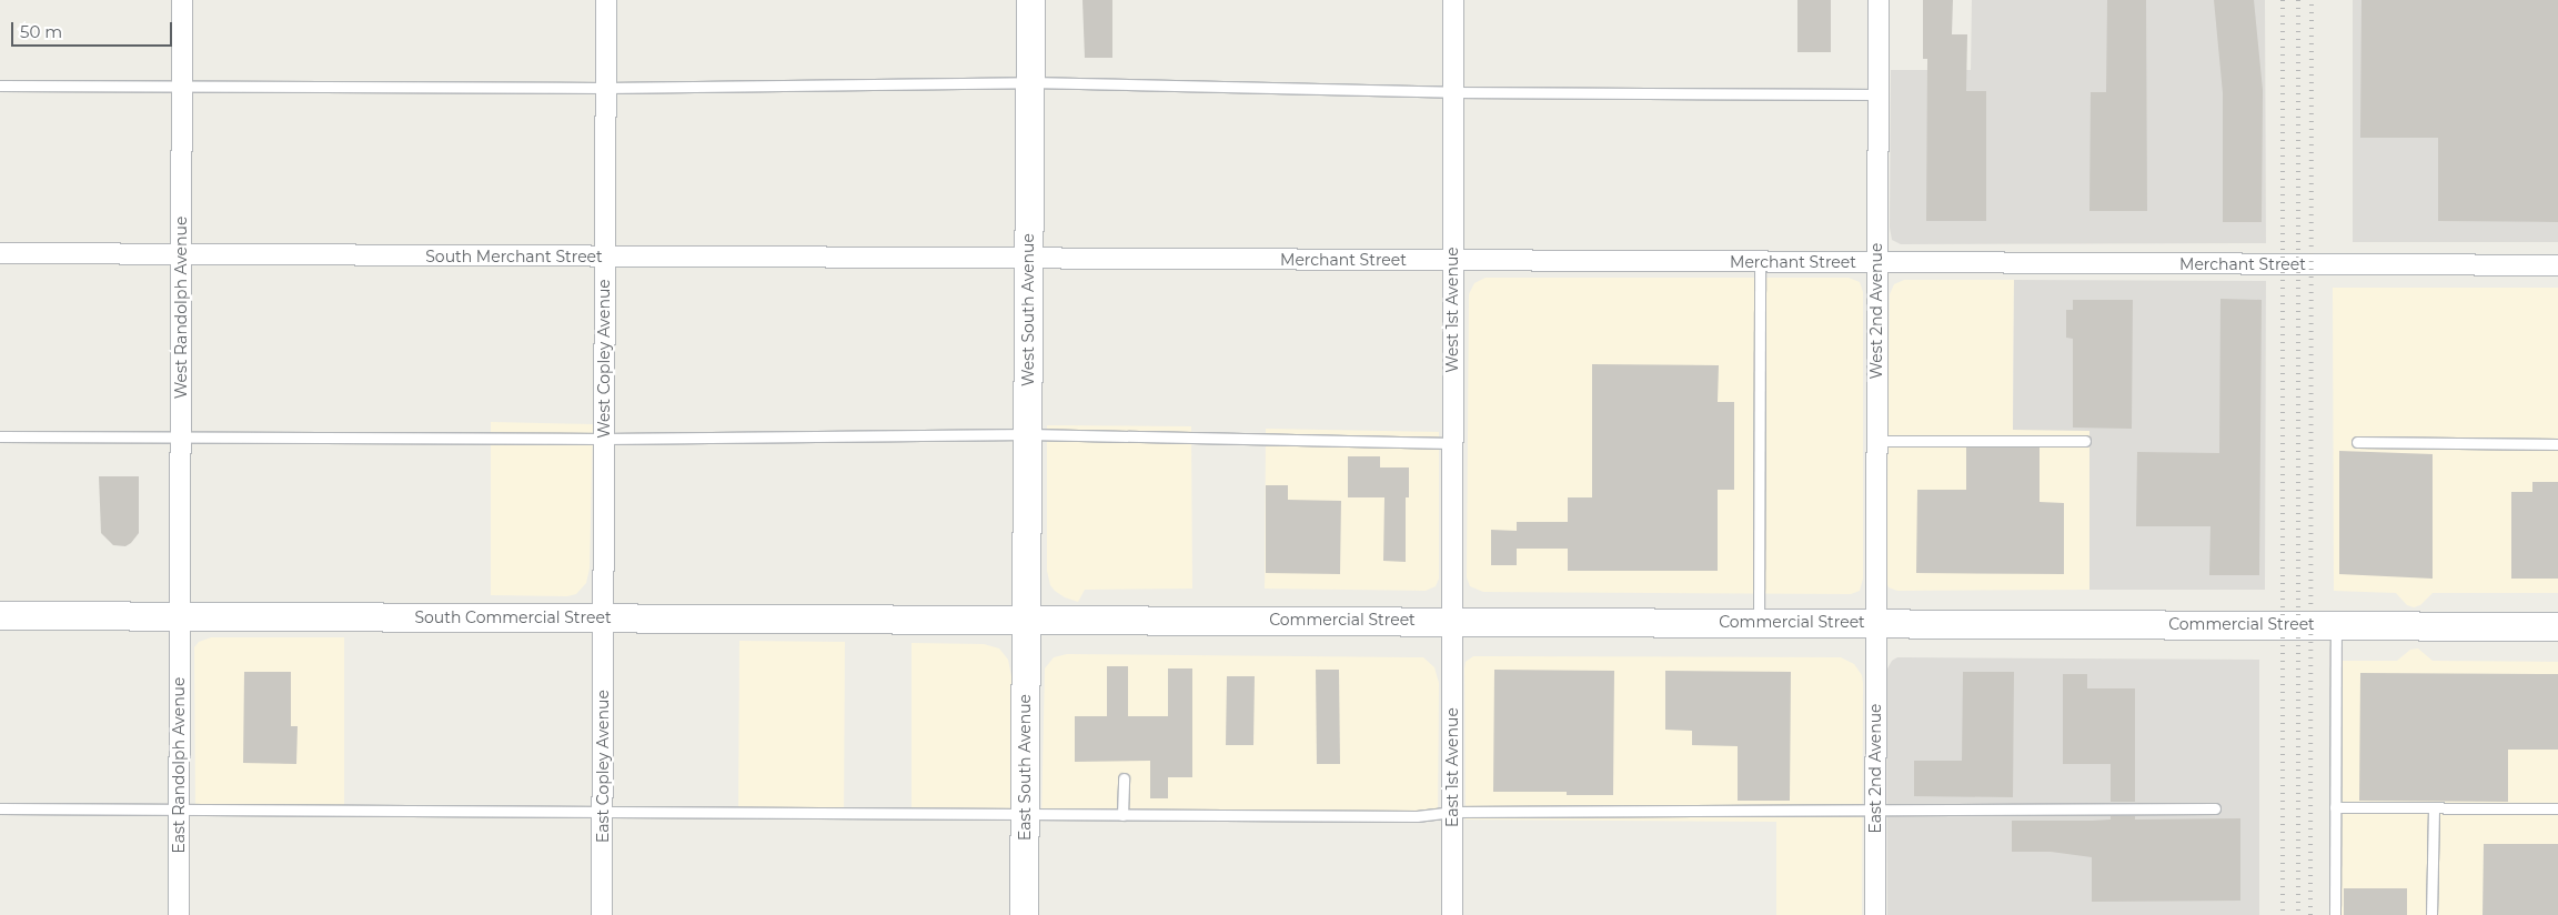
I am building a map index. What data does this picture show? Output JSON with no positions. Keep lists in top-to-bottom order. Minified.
{"streets":{"main road":["West South Avenue","South Commercial Street","Commercial Street","East South Avenue"],"street":["South Merchant Street","Merchant Street","West Randolph Avenue","West 1st Avenue","West 2nd Avenue","West Copley Avenue","East Randolph Avenue","East Copley Avenue","East 1st Avenue","East 2nd Avenue"]},"crossings":[["South Merchant Street","Merchant Street"],["South Merchant Street","West Randolph Avenue"],["South Merchant Street","West South Avenue"],["South Merchant Street","West Copley Avenue"],["Merchant Street","West South Avenue"],["Merchant Street","West 1st Avenue"],["Merchant Street","West 2nd Avenue"],["West Randolph Avenue","South Commercial Street"],["West Randolph Avenue","East Randolph Avenue"],["West South Avenue","South Commercial Street"],["West South Avenue","Commercial Street"],["West South Avenue","East South Avenue"],["West 1st Avenue","Commercial Street"],["West 1st Avenue","East 1st Avenue"],["West 2nd Avenue","Commercial Street"],["West 2nd Avenue","East 2nd Avenue"],["West Copley Avenue","South Commercial Street"],["West Copley Avenue","East Copley Avenue"],["South Commercial Street","Commercial Street"],["South Commercial Street","East Randolph Avenue"],["South Commercial Street","East Copley Avenue"],["South Commercial Street","East South Avenue"],["Commercial Street","East South Avenue"],["Commercial Street","East 1st Avenue"],["Commercial Street","East 2nd Avenue"]],"scale_bar":"50 m"}
